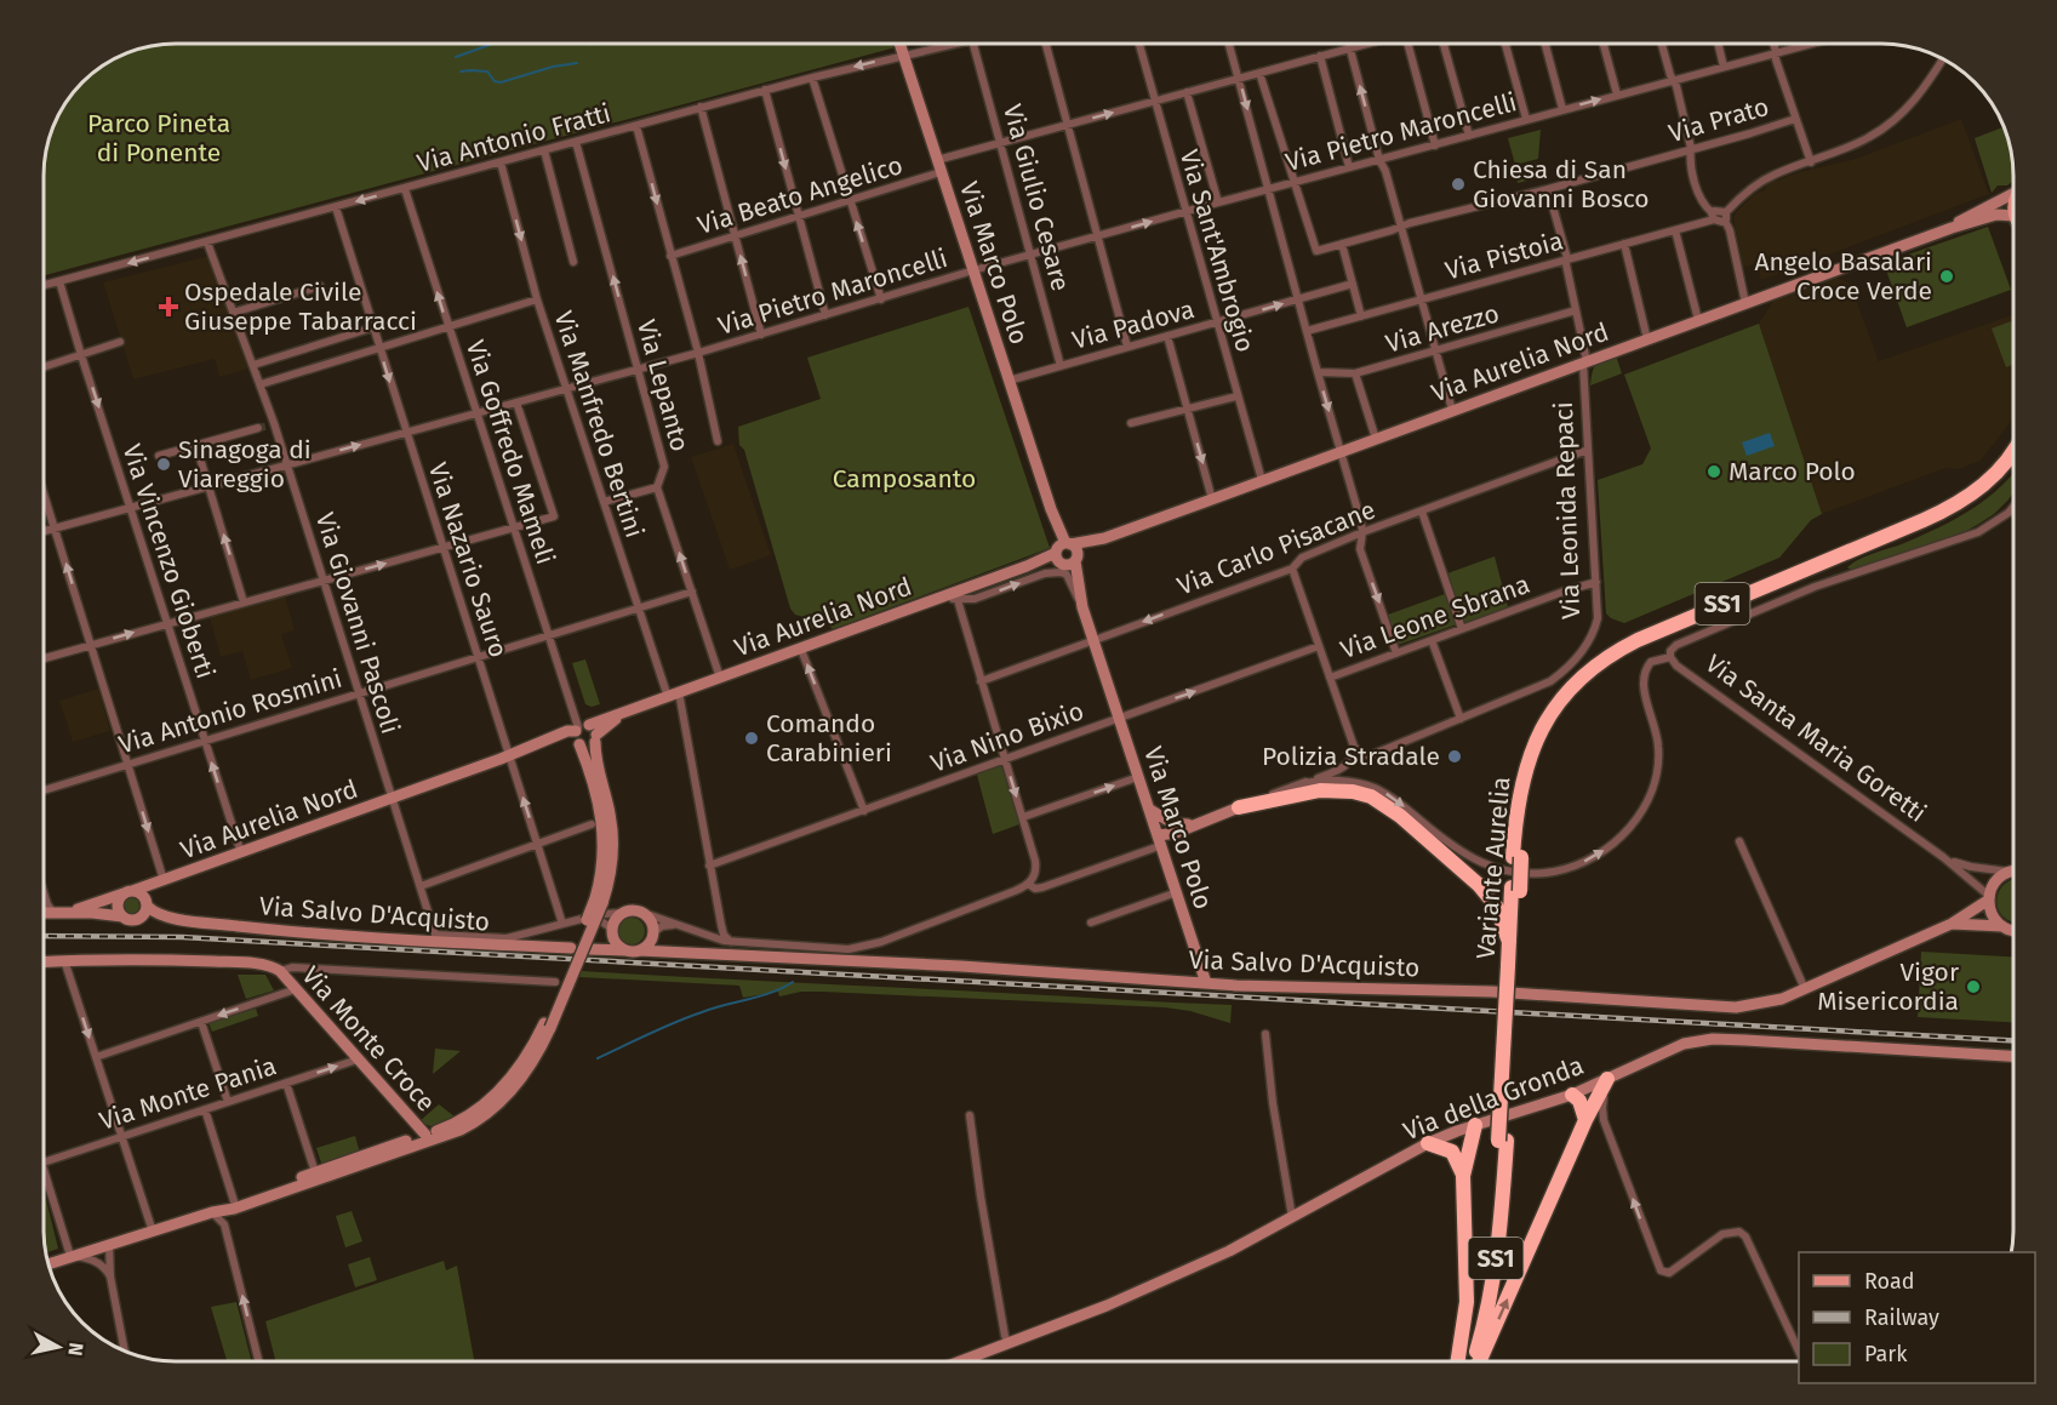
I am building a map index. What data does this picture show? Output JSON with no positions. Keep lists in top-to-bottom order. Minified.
{"streets":{"highway":["SS1","Variante Aurelia"],"street":["Via Prato","Via Pietro Maroncelli","Via Antonio Fratti","Via Beato Angelico","Via Giulio Cesare","Via Sant'Ambrogio","Via Pistoia","Via Marco Polo","Via Padova","Via Arezzo","Via Aurelia Nord","Via Lepanto","Via Manfredo Bertini","Via Goffredo Mameli","Via Leonida Repaci","Via Carlo Pisacane","Via Nazario Sauro","Via Vincenzo Gioberti","Via Leone Sbrana","Via Giovanni Pascoli","Via Antonio Rosmini","Via Nino Bixio","Via Santa Maria Goretti","Via Salvo D'Acquisto","Via Monte Croce","Via Monte Pania","Via della Gronda"]},"crossings":[["Via Prato","Via Pietro Maroncelli"],["Via Prato","Via Leonida Repaci"],["Via Pietro Maroncelli","Via Giulio Cesare"],["Via Pietro Maroncelli","Via Sant'Ambrogio"],["Via Pietro Maroncelli","Via Marco Polo"],["Via Pietro Maroncelli","Via Lepanto"],["Via Pietro Maroncelli","Via Manfredo Bertini"],["Via Pietro Maroncelli","Via Goffredo Mameli"],["Via Pietro Maroncelli","Via Nazario Sauro"],["Via Pietro Maroncelli","Via Vincenzo Gioberti"],["Via Pietro Maroncelli","Via Giovanni Pascoli"],["Via Antonio Fratti","Via Marco Polo"],["Via Antonio Fratti","Via Lepanto"],["Via Antonio Fratti","Via Manfredo Bertini"],["Via Antonio Fratti","Via Goffredo Mameli"],["Via Antonio Fratti","Via Nazario Sauro"],["Via Antonio Fratti","Via Vincenzo Gioberti"],["Via Antonio Fratti","Via Giovanni Pascoli"],["Via Beato Angelico","Via Marco Polo"],["Via Giulio Cesare","Via Padova"],["Via Sant'Ambrogio","Via Padova"],["Via Sant'Ambrogio","Via Aurelia Nord"],["Via Pistoia","Via Leonida Repaci"],["Via Marco Polo","Via Padova"],["Via Marco Polo","Via Aurelia Nord"],["Via Marco Polo","Via Carlo Pisacane"],["Via Marco Polo","Via Nino Bixio"],["Via Marco Polo","Via Salvo D'Acquisto"],["Via Arezzo","Via Leonida Repaci"],["Via Aurelia Nord","Via Lepanto"],["Via Aurelia Nord","Via Manfredo Bertini"],["Via Aurelia Nord","Via Goffredo Mameli"],["Via Aurelia Nord","Via Leonida Repaci"],["Via Aurelia Nord","Via Nazario Sauro"],["Via Aurelia Nord","Via Vincenzo Gioberti"],["Via Aurelia Nord","Via Giovanni Pascoli"],["Via Aurelia Nord","Via Salvo D'Acquisto"],["Via Lepanto","Via Antonio Rosmini"],["Via Manfredo Bertini","Via Antonio Rosmini"],["Via Manfredo Bertini","Via Nino Bixio"],["Via Goffredo Mameli","Via Antonio Rosmini"],["Via Leonida Repaci","Via Carlo Pisacane"],["Via Leonida Repaci","Via Leone Sbrana"],["Via Nazario Sauro","Via Giovanni Pascoli"],["Via Nazario Sauro","Via Antonio Rosmini"],["Via Vincenzo Gioberti","Via Antonio Rosmini"],["Via Giovanni Pascoli","Via Antonio Rosmini"],["Via Santa Maria Goretti","Via Salvo D'Acquisto"],["Via Monte Croce","Via Monte Pania"]],"parks":["Parco Pineta di Ponente","Camposanto"],"places":{"other":["Chiesa di San Giovanni Bosco","Angelo Basalari Croce Verde","Sinagoga di Viareggio","Marco Polo","Comando Carabinieri","Polizia Stradale","Vigor Misericordia"],"health":["Ospedale Civile Giuseppe Tabarracci"]},"legend":["Road","Railway","Park"],"north":"right"}
